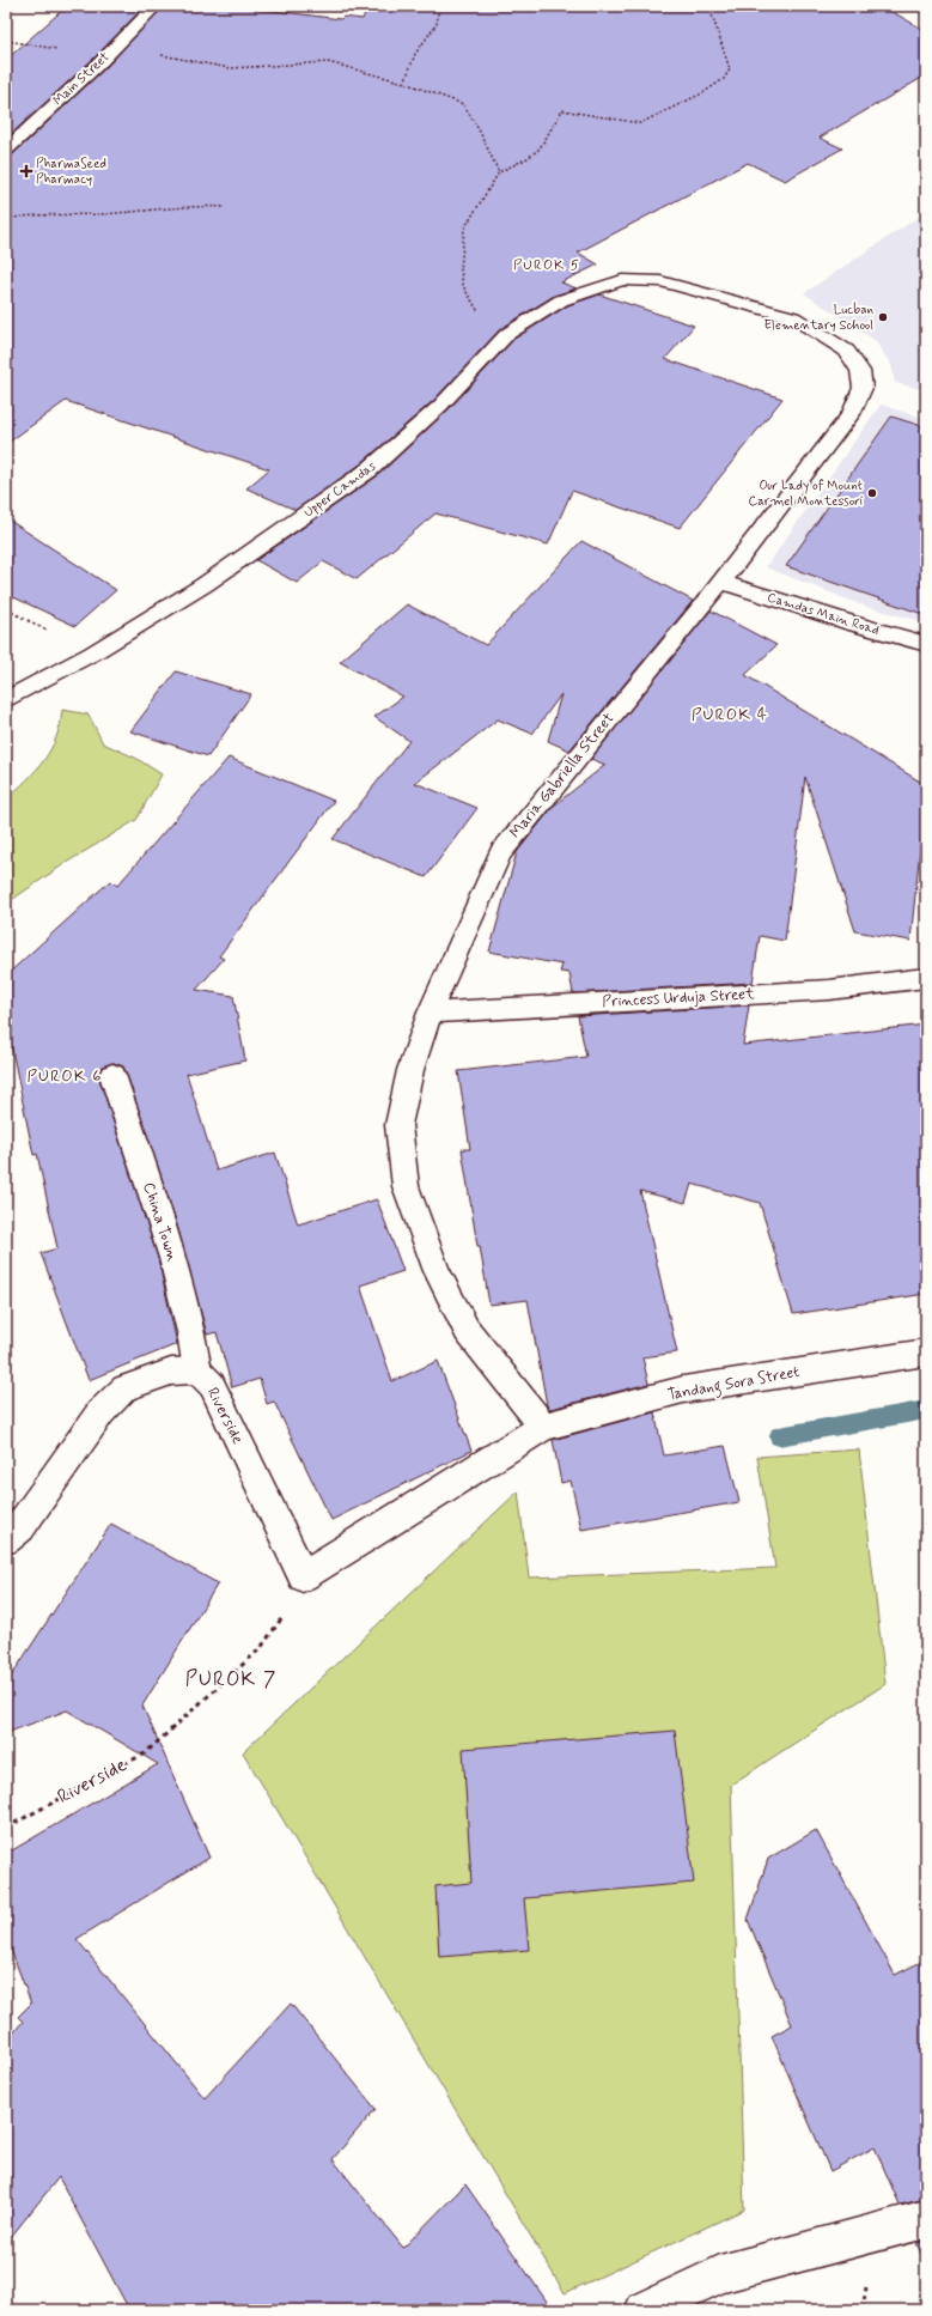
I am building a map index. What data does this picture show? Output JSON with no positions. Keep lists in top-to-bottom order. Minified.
{"streets":{"street":["Main Street","Upper Camdas","Camdas Main Road","Maria Gabriella Street","Princess Urduja Street","China Town","Tandang Sora Street","Riverside"]},"crossings":[["Upper Camdas","Maria Gabriella Street"],["Camdas Main Road","Maria Gabriella Street"],["Maria Gabriella Street","Princess Urduja Street"],["Maria Gabriella Street","Tandang Sora Street"],["China Town","Riverside"]],"districts":["PUROK 5","PUROK 4","PUROK 6","PUROK 7"],"places":{"health":["PharmaSeed Pharmacy"],"other":["Lucban Elementary School","Our Lady of Mount Carmel Montessori"]}}
